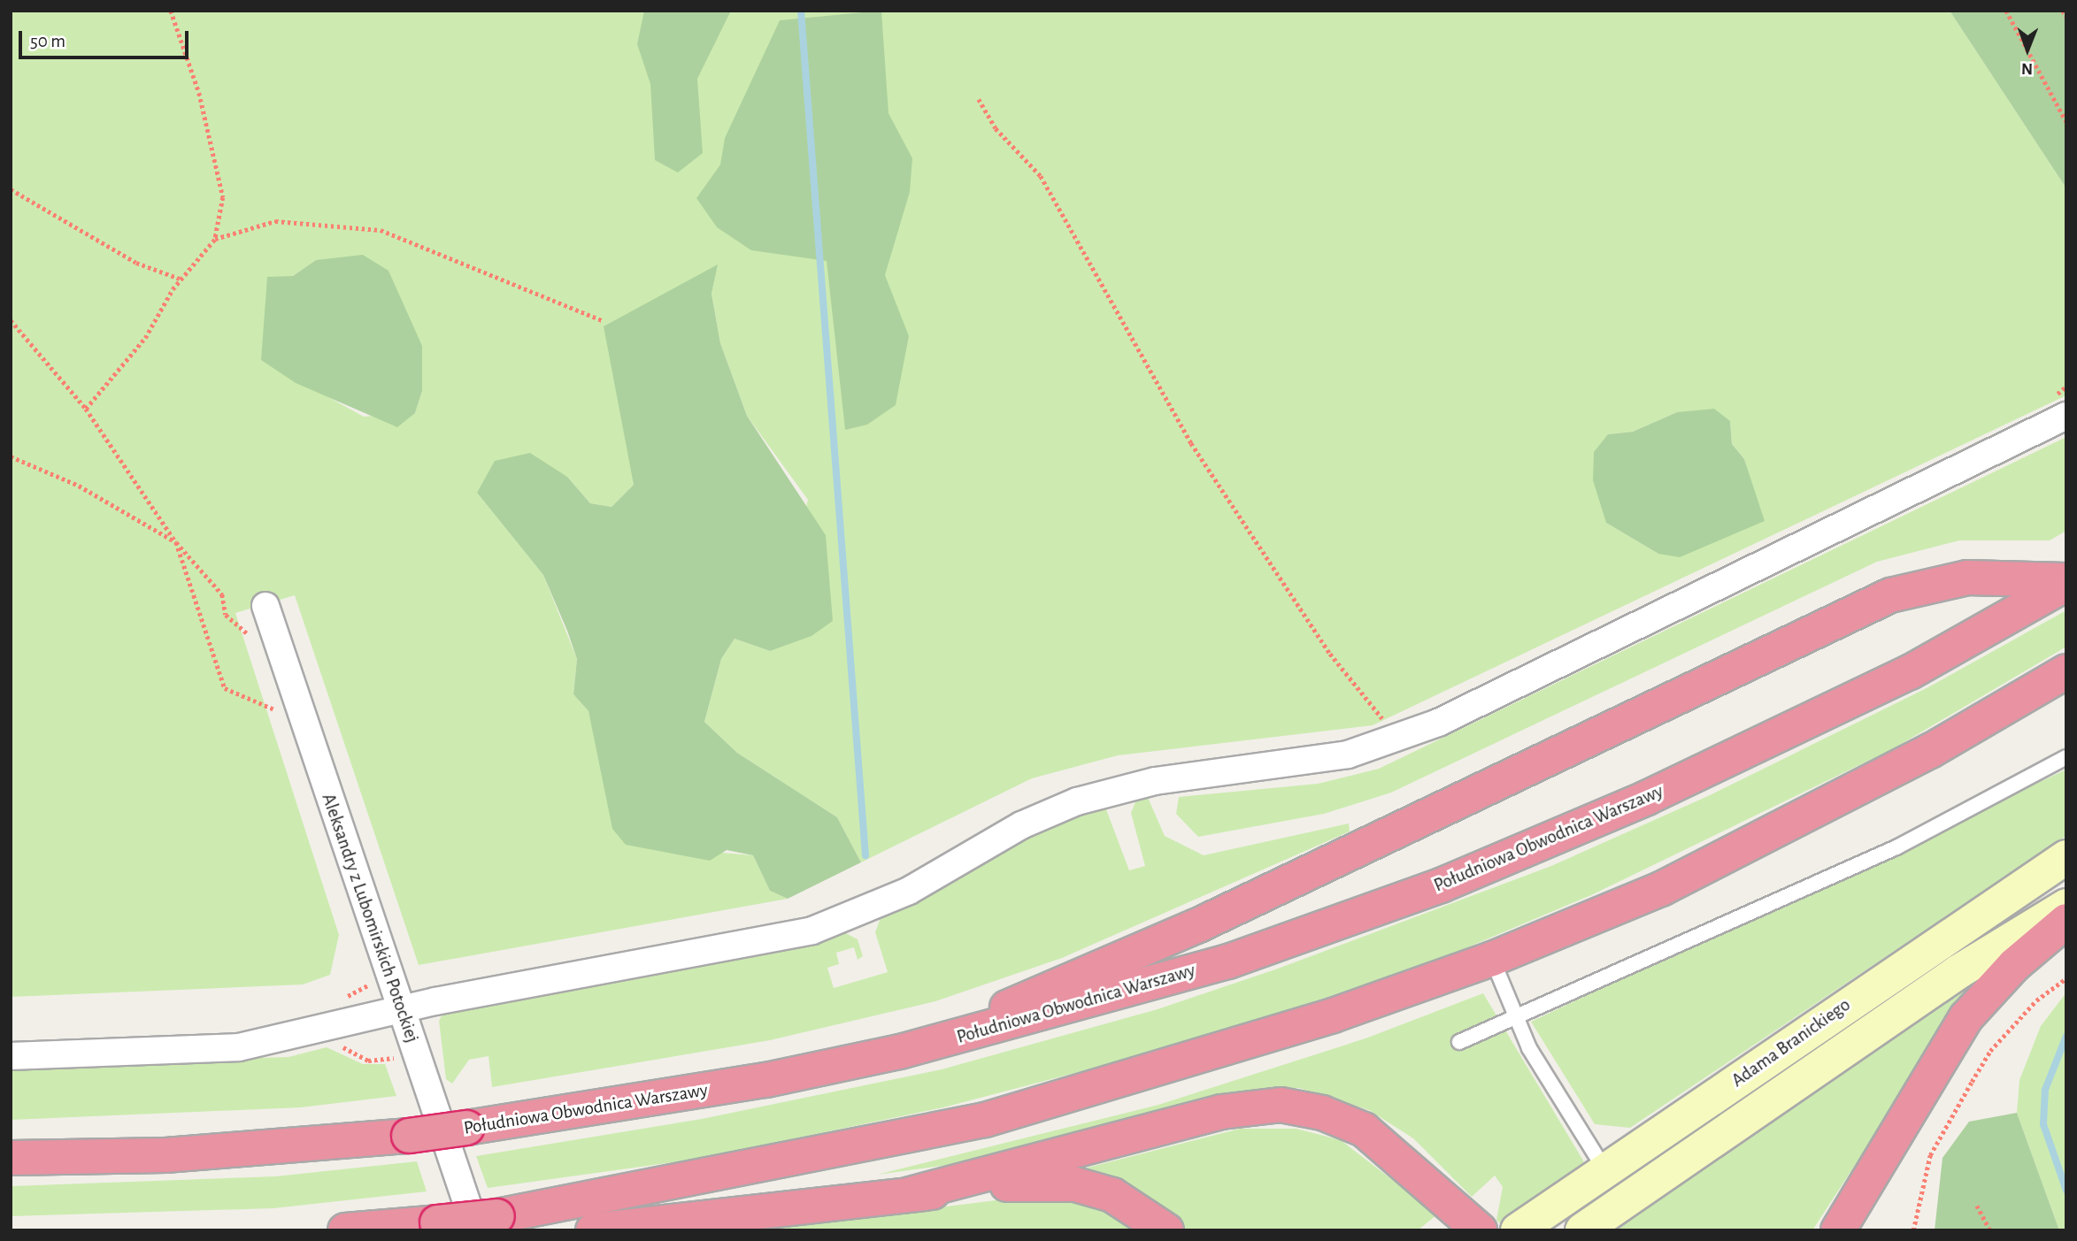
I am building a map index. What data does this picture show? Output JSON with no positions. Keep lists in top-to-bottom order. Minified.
{"streets":{"highway":["Południowa Obwodnica Warszawy"],"main road":["Adama Branickiego"],"street":["Aleksandry z Lubomirskich Potockiej"]},"scale_bar":"50 m","north":"bottom"}
